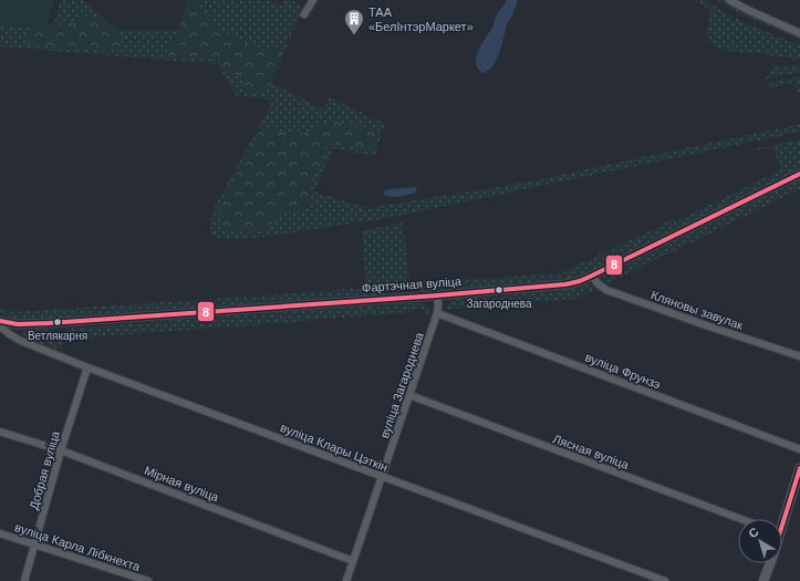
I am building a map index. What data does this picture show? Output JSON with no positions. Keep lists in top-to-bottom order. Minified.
{"streets":{"street":["Фартэчная вуліца","Кляновы завулак","вуліца Фрунзэ","вуліца Загароднева","вуліца Клары Цэткін","Лясная вуліца","Добрая вуліца","Мірная вуліца","вуліца Карла Лібкнехта"]},"crossings":[["Фартэчная вуліца","Кляновы завулак"],["Фартэчная вуліца","вуліца Загароднева"],["вуліца Фрунзэ","вуліца Загароднева"],["вуліца Загароднева","вуліца Клары Цэткін"],["вуліца Загароднева","Лясная вуліца"],["вуліца Загароднева","Мірная вуліца"],["вуліца Клары Цэткін","Добрая вуліца"],["Добрая вуліца","Мірная вуліца"],["Добрая вуліца","вуліца Карла Лібкнехта"]],"places":{"building":["ТАА «БелІнтэрМаркет»"],"other":["Загароднева","Ветлякарня"]},"lines":["transit line 8"],"north":"top left"}
